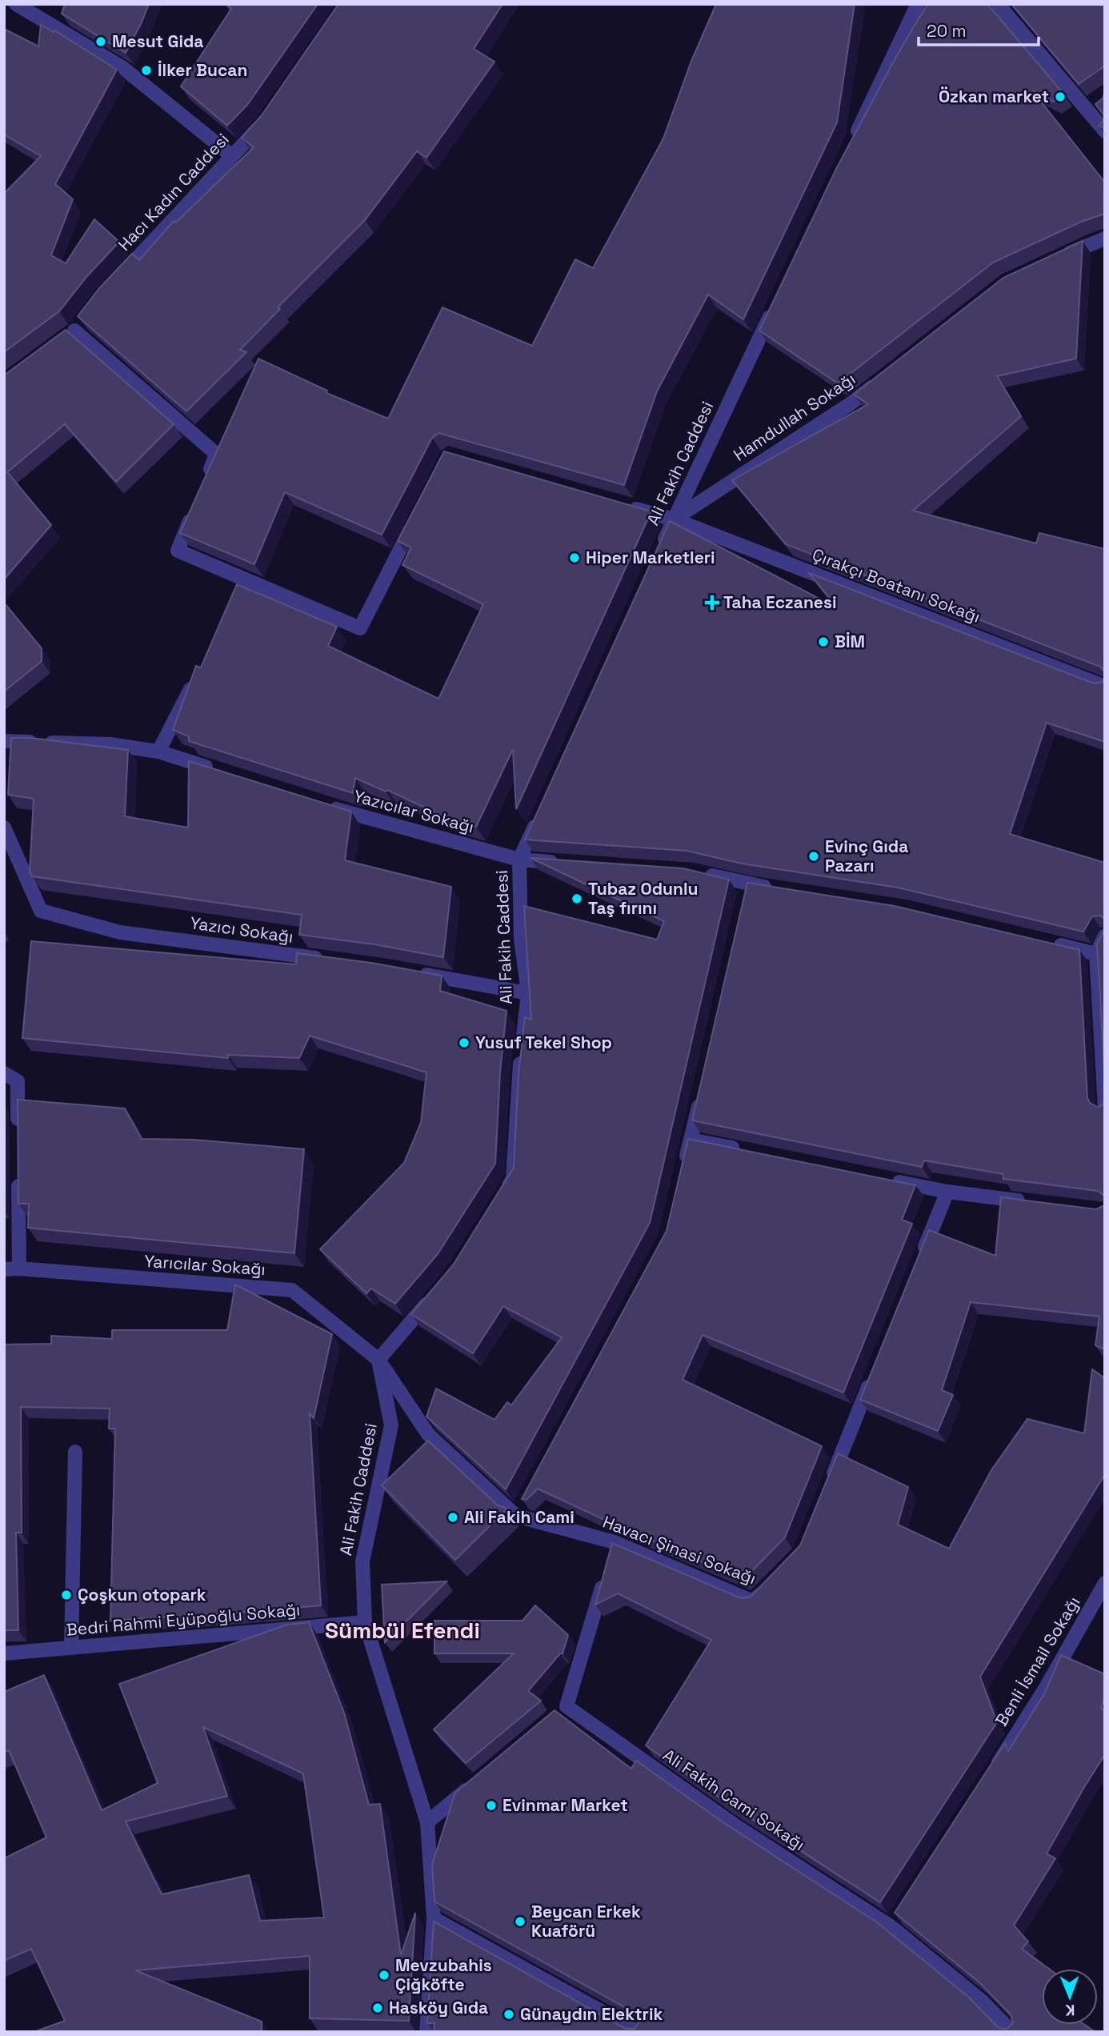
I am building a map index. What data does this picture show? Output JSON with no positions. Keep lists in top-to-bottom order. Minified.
{"streets":{"street":["Hacı Kadın Caddesi","Hamdullah Sokağı","Ali Fakih Caddesi","Çırakçı Boatanı Sokağı","Yazıcılar Sokağı","Yazıcı Sokağı","Yarıcılar Sokağı","Havacı Şinasi Sokağı","Bedri Rahmi Eyüpoğlu Sokağı","Benli İsmail Sokağı","Ali Fakih Cami Sokağı"]},"crossings":[["Hamdullah Sokağı","Ali Fakih Caddesi"],["Hamdullah Sokağı","Çırakçı Boatanı Sokağı"],["Ali Fakih Caddesi","Çırakçı Boatanı Sokağı"],["Ali Fakih Caddesi","Yazıcılar Sokağı"],["Ali Fakih Caddesi","Yarıcılar Sokağı"],["Ali Fakih Caddesi","Havacı Şinasi Sokağı"],["Ali Fakih Caddesi","Bedri Rahmi Eyüpoğlu Sokağı"],["Yarıcılar Sokağı","Havacı Şinasi Sokağı"]],"districts":["Sümbül Efendi"],"places":{"other":["Mesut Gida","İlker Bucan","Özkan market","Hiper Marketleri","BİM","Evinç Gıda Pazarı","Tubaz Odunlu Taş fırını","Yusuf Tekel Shop","Ali Fakih Cami","Çoşkun otopark","Evinmar Market","Beycan Erkek Kuaförü","Mevzubahis Çiğköfte","Hasköy Gıda","Günaydın Elektrik"],"health":["Taha Eczanesi"]},"scale_bar":"20 m","north":"bottom"}
